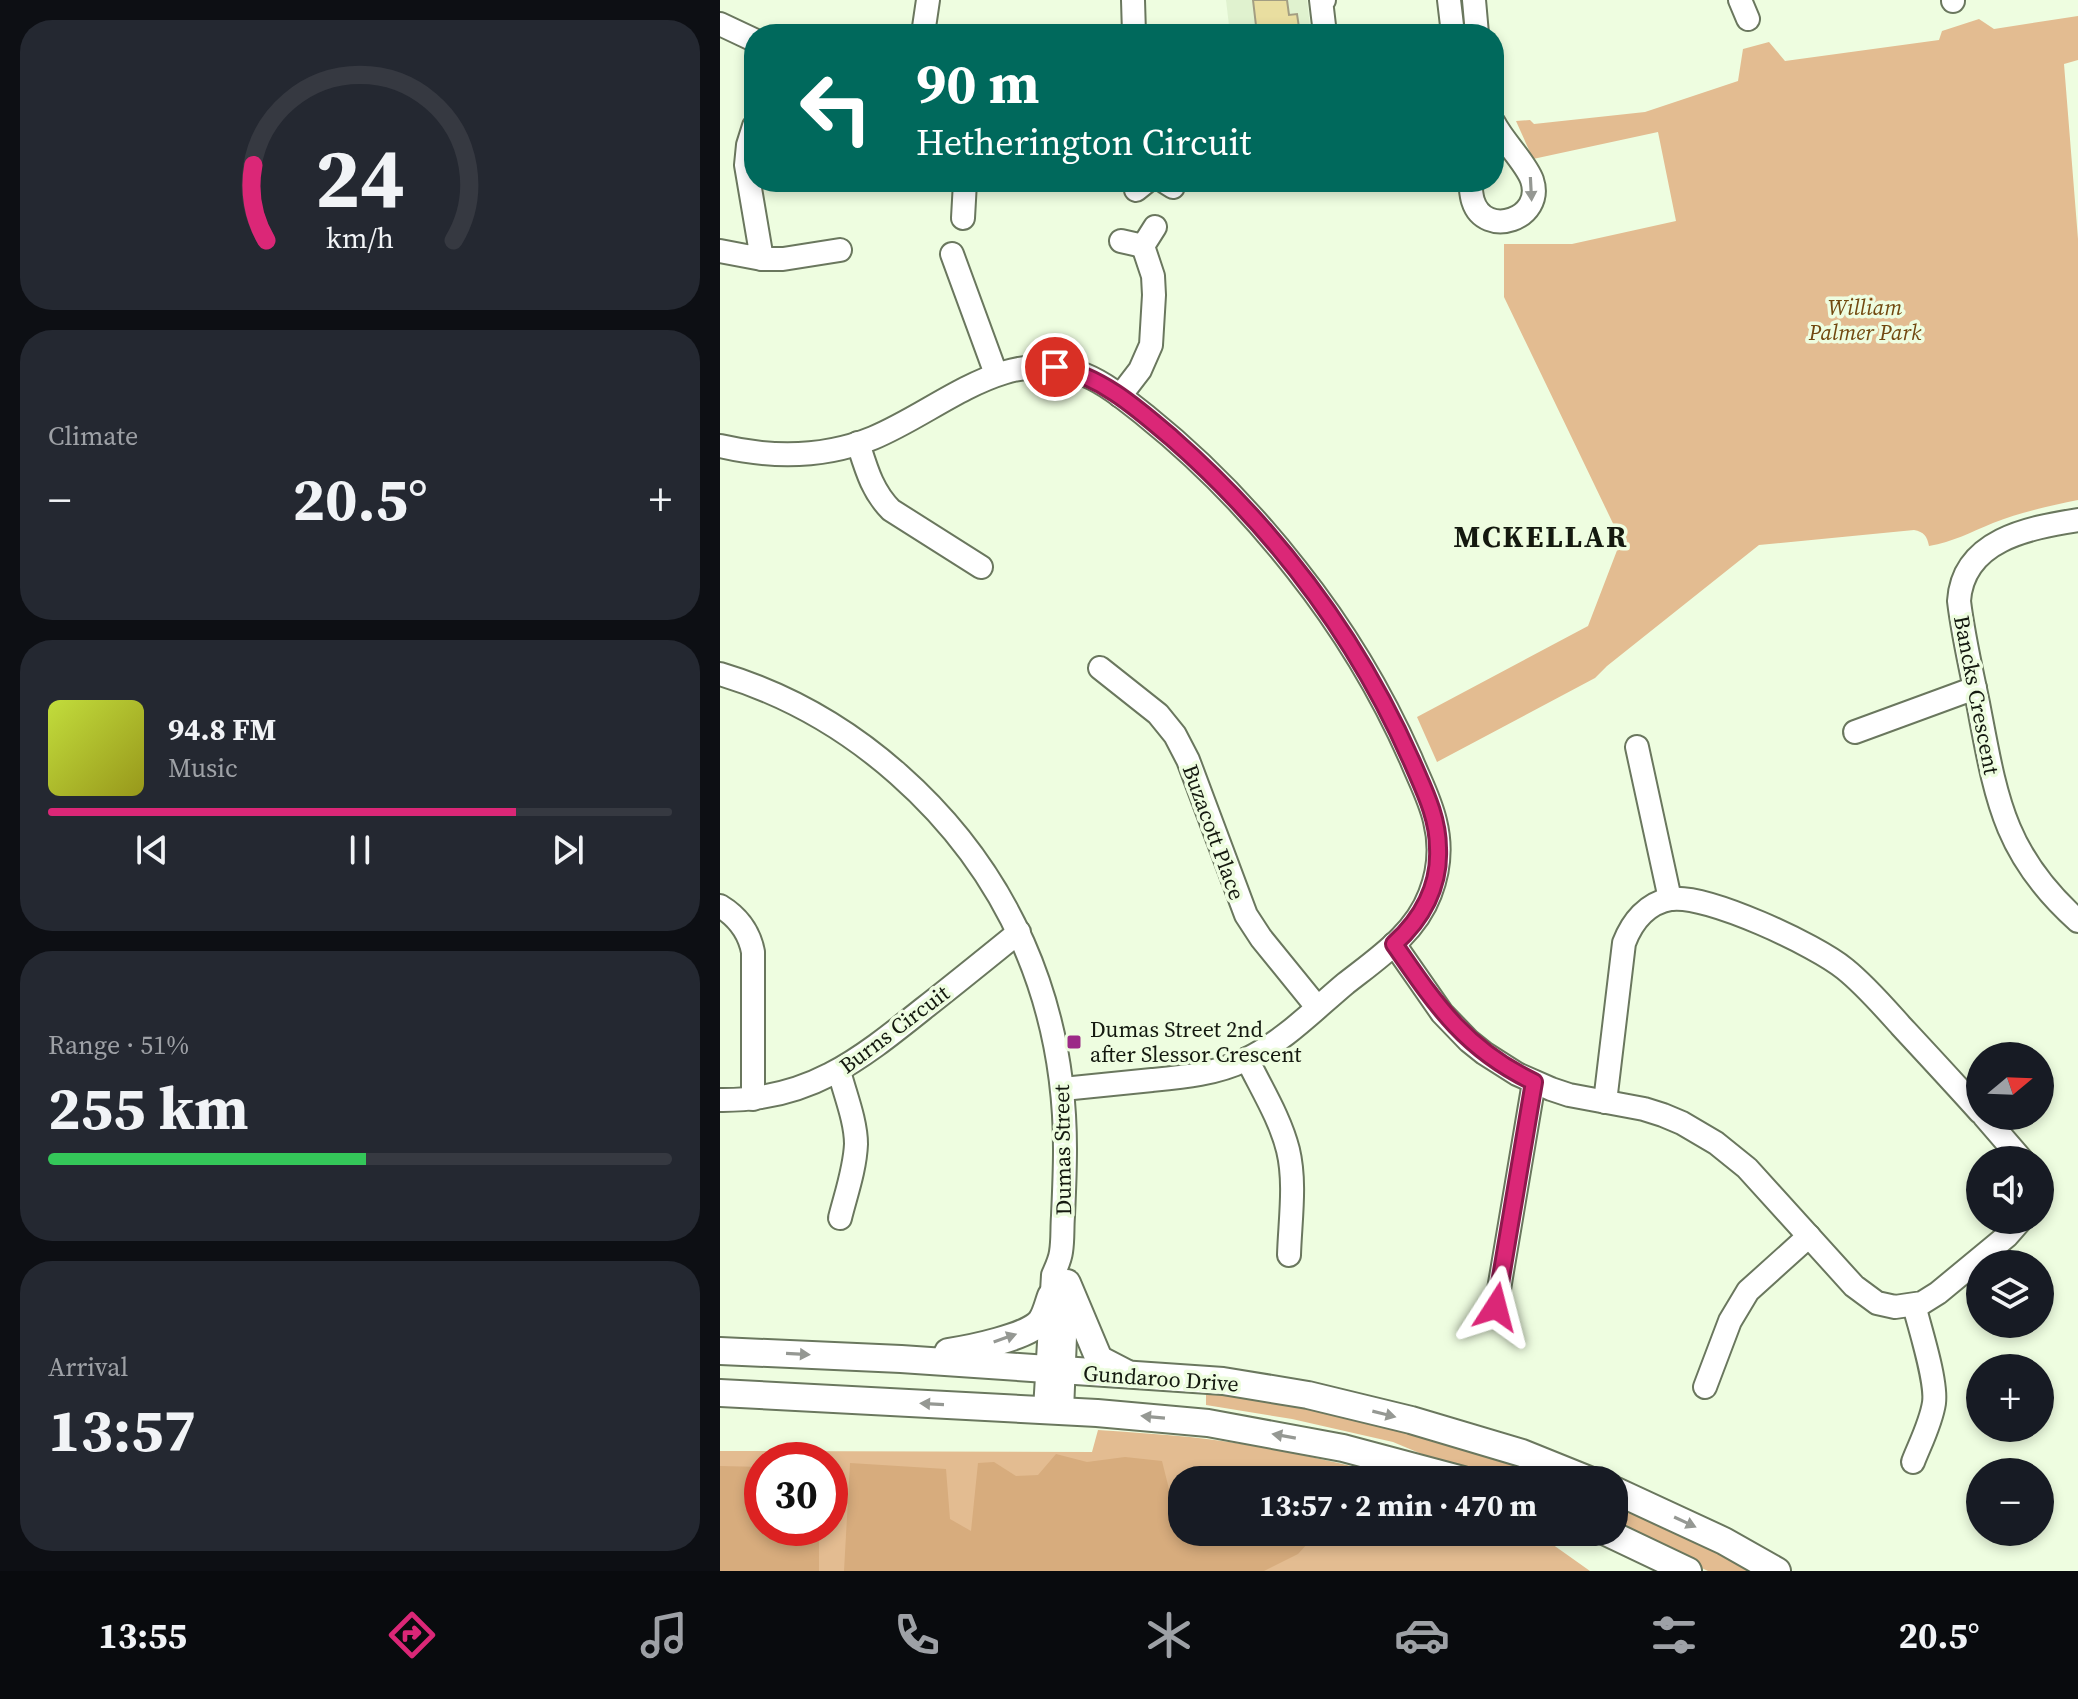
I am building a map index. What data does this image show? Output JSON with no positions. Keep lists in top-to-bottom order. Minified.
{"streets":{"main road":["Gundaroo Drive"],"street":["Bancks Crescent","Buzacott Place","Burns Circuit","Dumas Street"]},"crossings":[["Burns Circuit","Dumas Street"],["Dumas Street","Gundaroo Drive"]],"districts":["MCKELLAR"],"parks":["William Palmer Park"],"places":{"transit":["Dumas Street 2nd after Slessor Crescent"]},"north":"right","page":{"turn":["90 m","Hetherington Circuit"],"tile":["Climate",["Range · 51%","255 km"],["Arrival","13:57"]],"heat":["−","20.5°","+"],"song":["94.8 FM","Music"],"map_buttons":["+","−"],"limit":"30","trip":"13:57 · 2 min · 470 m","tabs":["13:55","20.5°"],"gauge":["24","km/h"]}}
